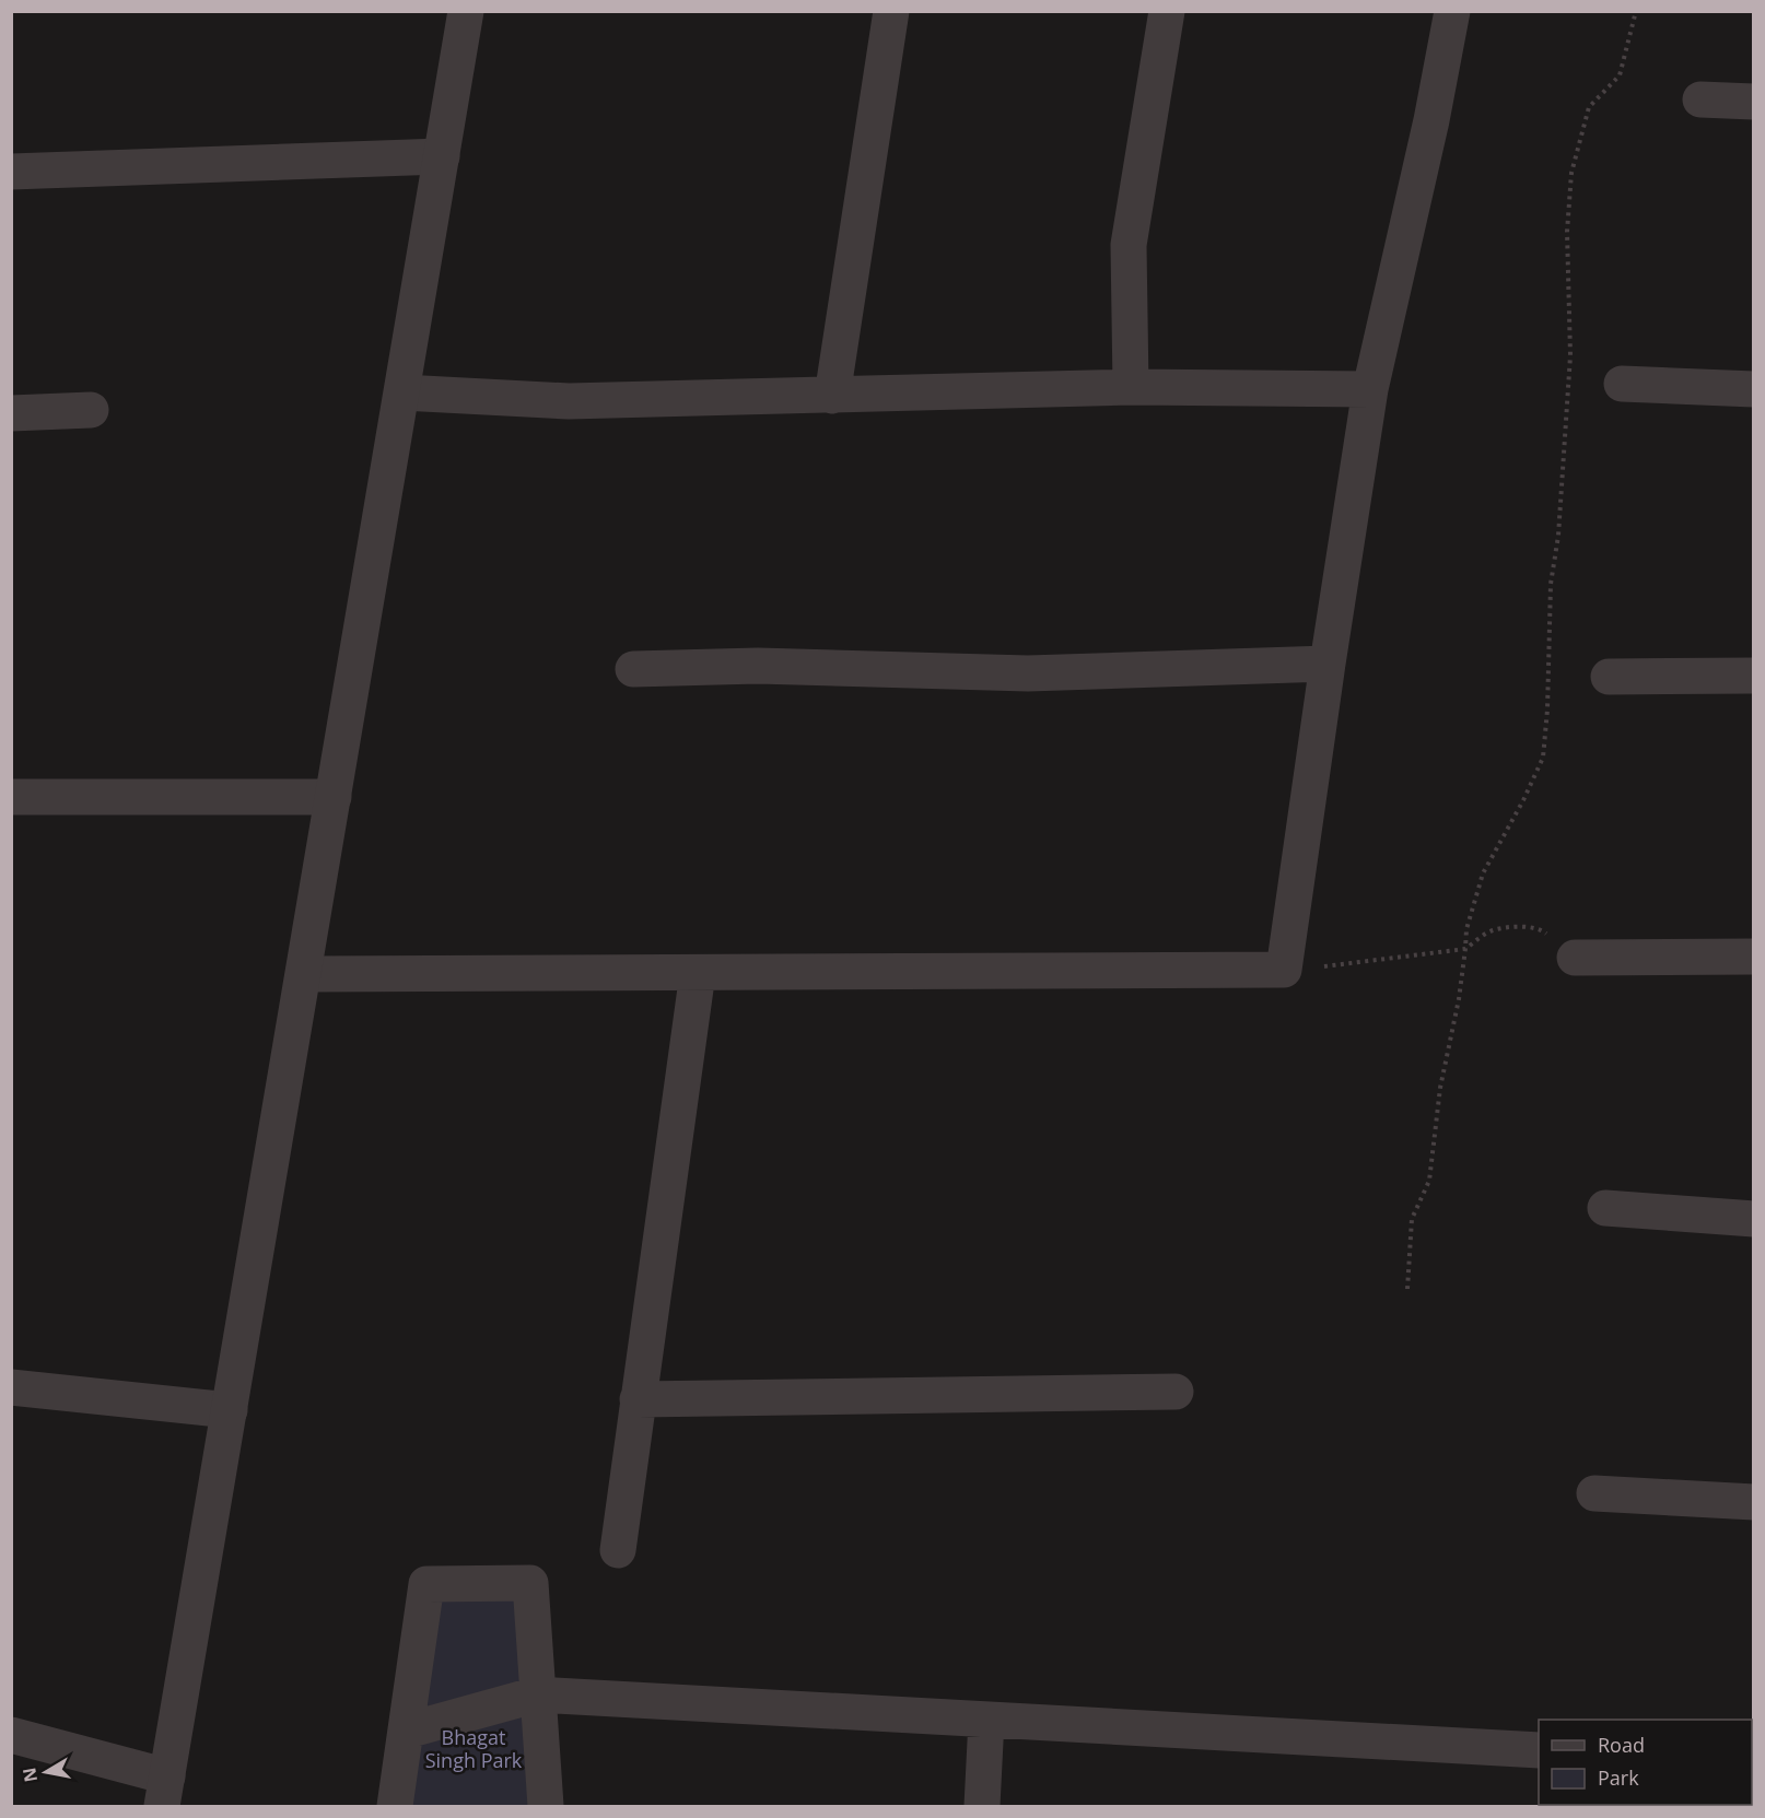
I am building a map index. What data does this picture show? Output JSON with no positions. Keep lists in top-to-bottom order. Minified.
{"parks":["Bhagat Singh Park"],"legend":["Road","Park"],"north":"left"}
